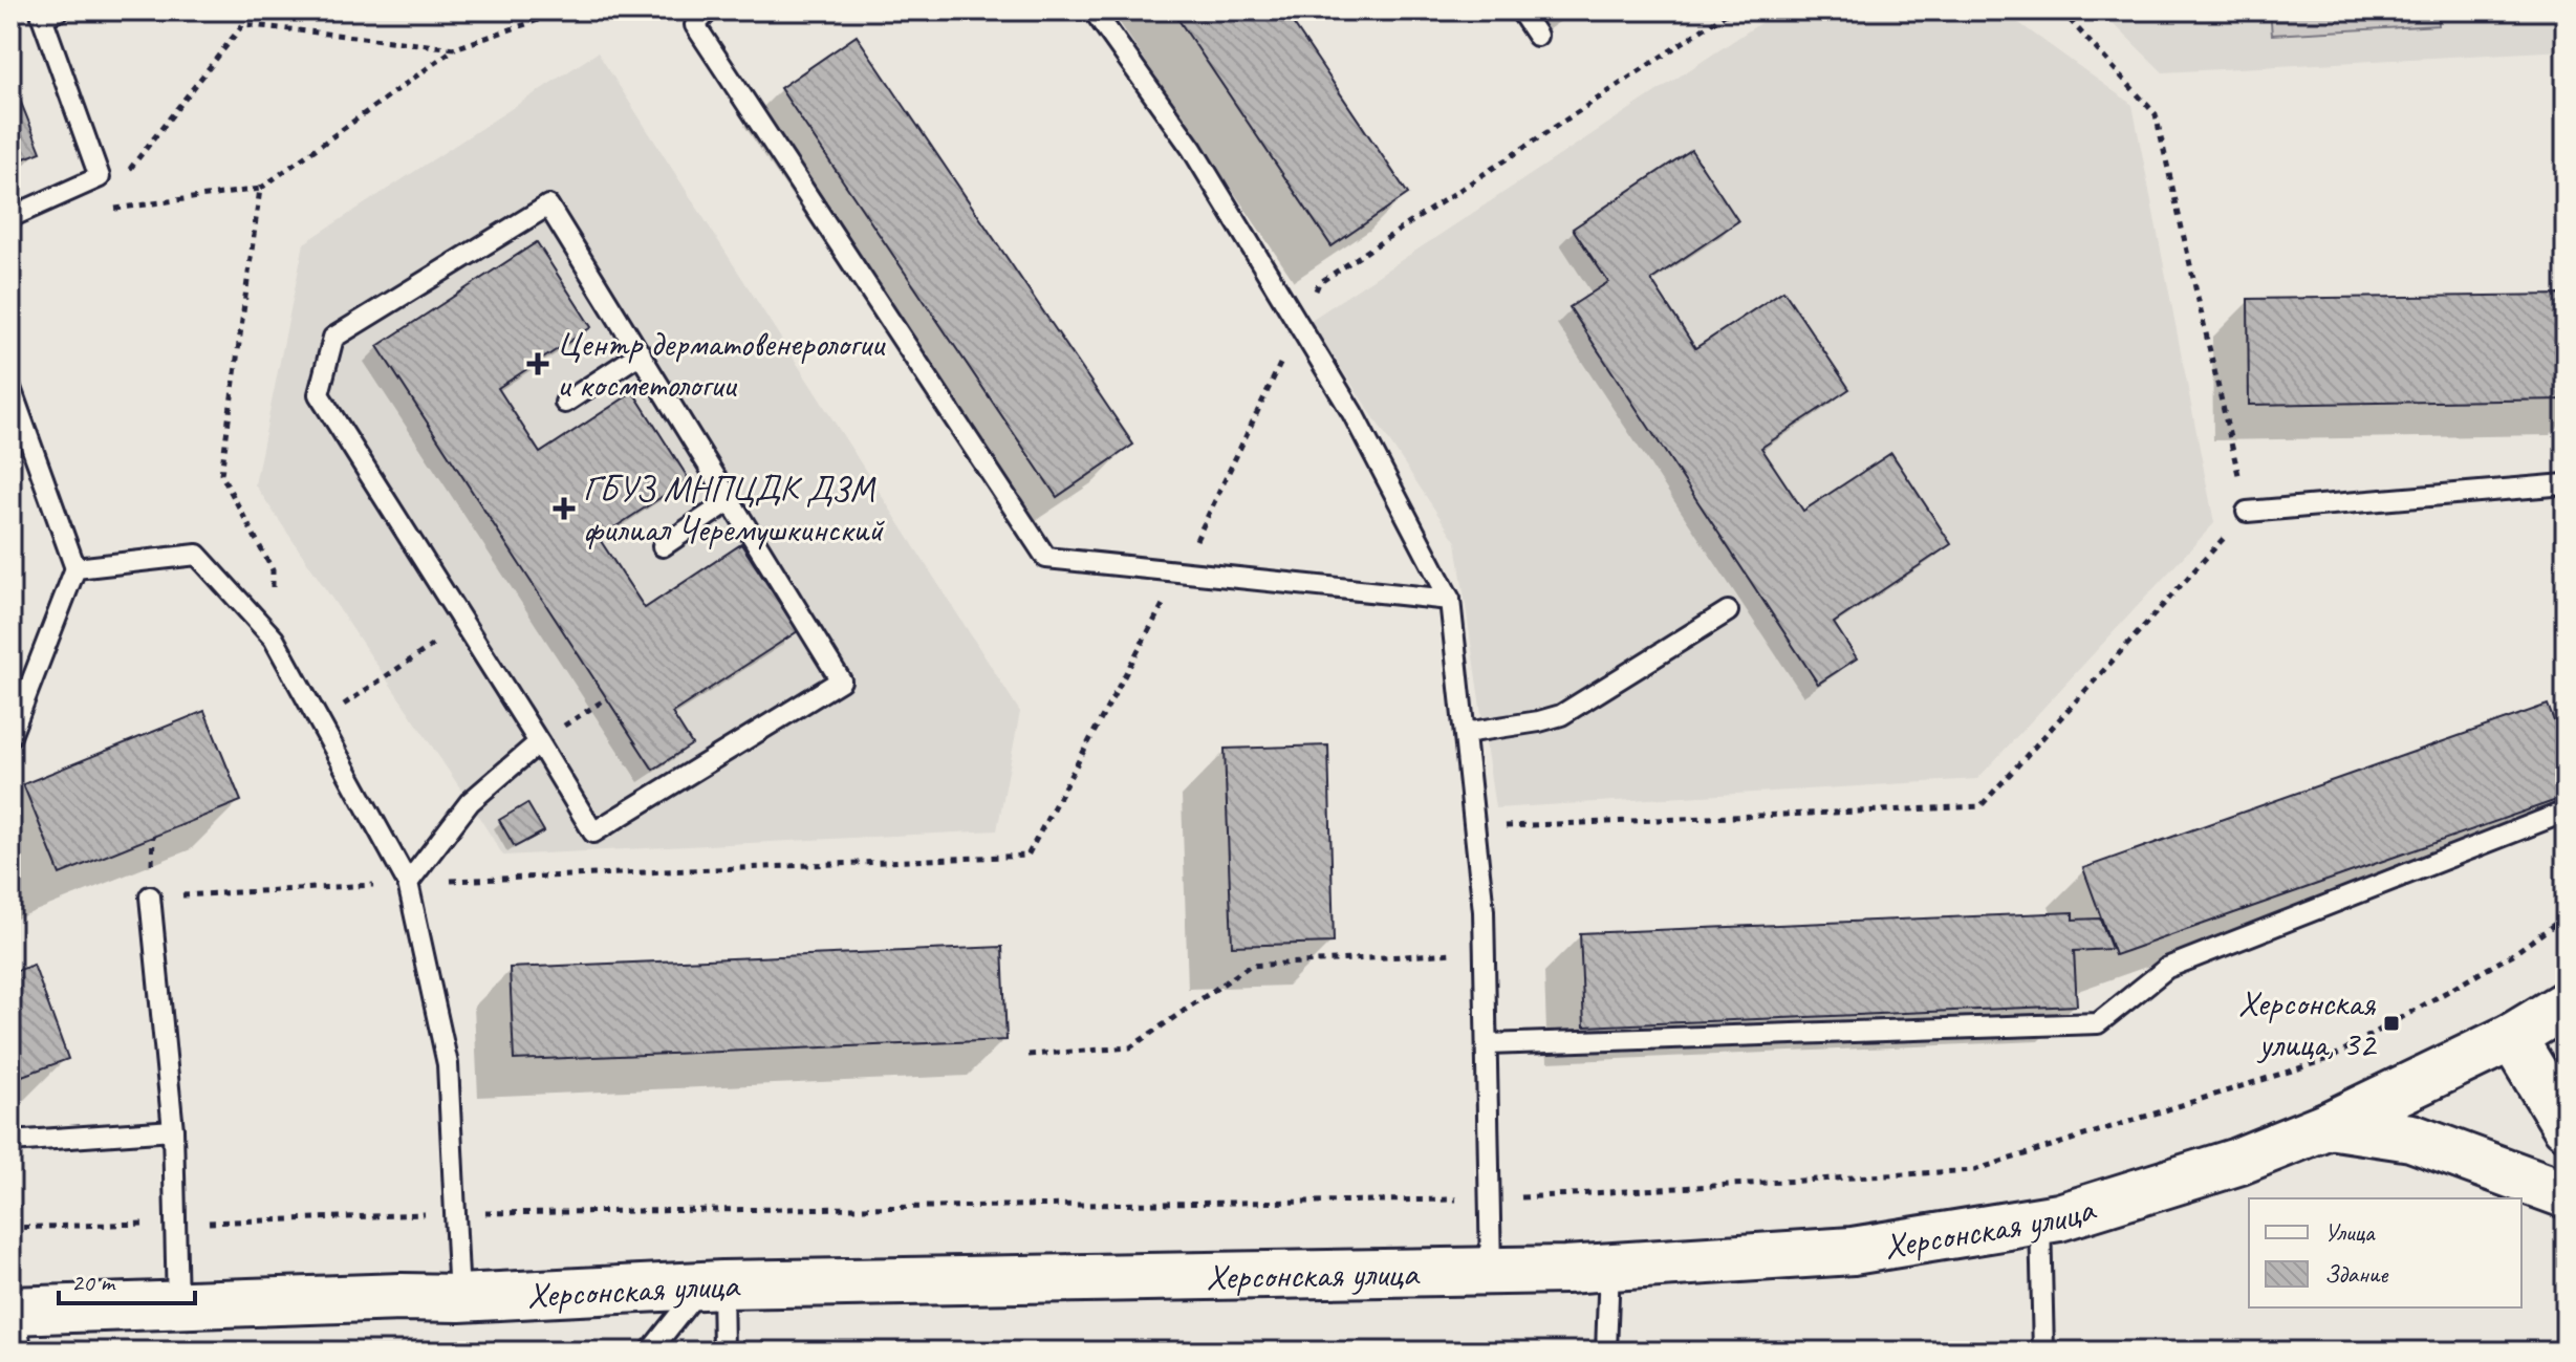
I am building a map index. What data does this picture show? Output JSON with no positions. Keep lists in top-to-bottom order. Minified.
{"streets":{"street":["Херсонская улица"]},"places":{"health":["Центр дерматовенерологии и косметологии","ГБУЗ МНПЦДК ДЗМ филиал Черемушкинский"],"transit":["Херсонская улица, 32"]},"legend":["Улица","Здание"],"scale_bar":"20 m"}
